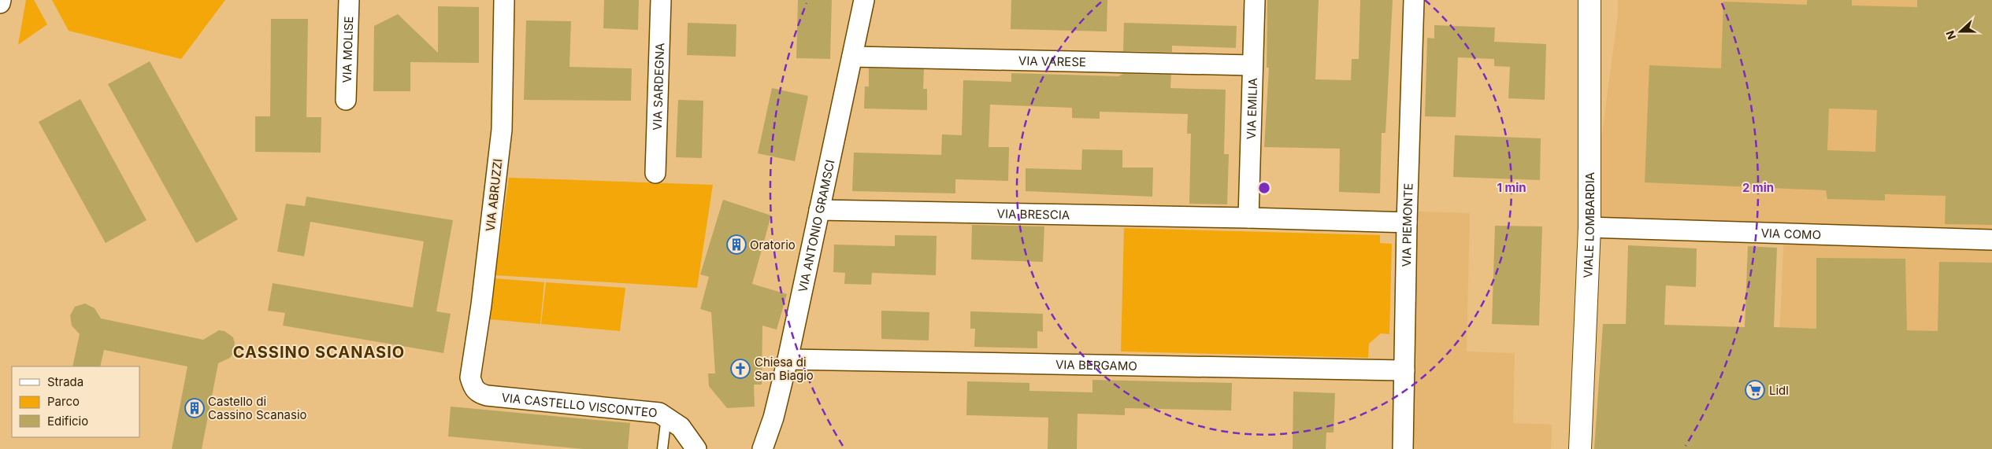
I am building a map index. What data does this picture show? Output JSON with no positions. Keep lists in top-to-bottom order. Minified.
{"streets":{"street":["VIA MOLISE","VIA VARESE","VIA SARDEGNA","VIA EMILIA","VIA ABRUZZI","VIA BRESCIA","VIA PIEMONTE","VIA ANTONIO GRAMSCI","VIALE LOMBARDIA","VIA COMO","VIA BERGAMO","VIA CASTELLO VISCONTEO"]},"crossings":[["VIA VARESE","VIA EMILIA"],["VIA VARESE","VIA ANTONIO GRAMSCI"],["VIA EMILIA","VIA BRESCIA"],["VIA ABRUZZI","VIA CASTELLO VISCONTEO"],["VIA BRESCIA","VIA PIEMONTE"],["VIA BRESCIA","VIA ANTONIO GRAMSCI"],["VIA PIEMONTE","VIA BERGAMO"],["VIA ANTONIO GRAMSCI","VIA BERGAMO"],["VIALE LOMBARDIA","VIA COMO"]],"districts":["CASSINO SCANASIO"],"places":{"building":["Oratorio","Castello di Cassino Scanasio"],"church":["Chiesa di San Biagio"],"supermarket":["Lidl"]},"legend":["Strada","Parco","Edificio"],"north":"left","rings":["1 min","2 min"]}
